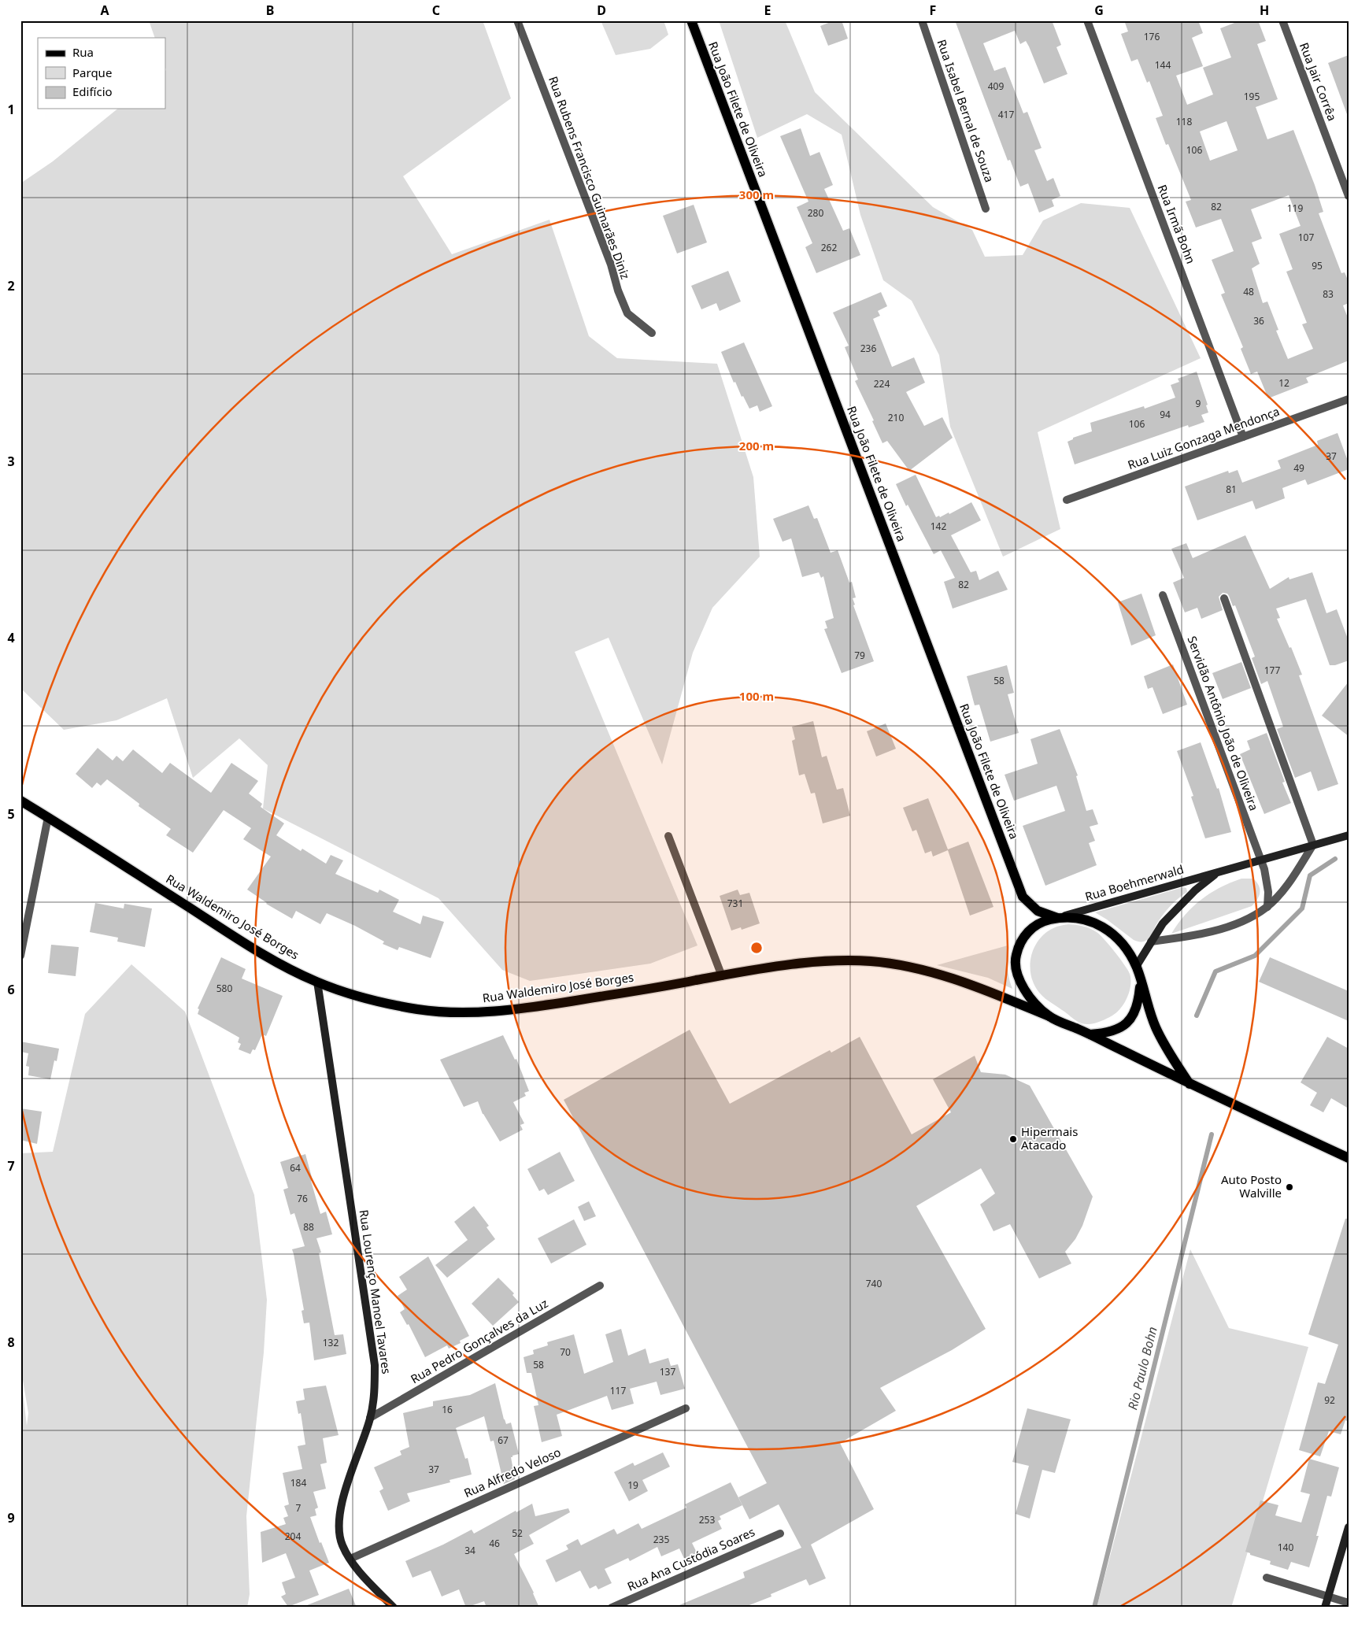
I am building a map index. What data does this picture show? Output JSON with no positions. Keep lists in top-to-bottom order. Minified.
{"streets":{"main road":["Rua João Filete de Oliveira","Rua Waldemiro José Borges"],"street":["Rua Jair Corrêa","Rua Isabel Bernal de Souza","Rua Rubens Francisco Guimarães Diniz","Rua Irmã Bohn","Rua Luiz Gonzaga Mendonça","Servidão Antônio João de Oliveira","Rua Boehmerwald","Rua Lourenço Manoel Tavares","Rua Pedro Gonçalves da Luz","Rua Alfredo Veloso","Rua Ana Custódia Soares"]},"crossings":[["Rua João Filete de Oliveira","Rua Boehmerwald"],["Rua João Filete de Oliveira","Rua Waldemiro José Borges"],["Rua Irmã Bohn","Rua Luiz Gonzaga Mendonça"],["Servidão Antônio João de Oliveira","Rua Boehmerwald"],["Rua Boehmerwald","Rua Waldemiro José Borges"],["Rua Waldemiro José Borges","Rua Lourenço Manoel Tavares"],["Rua Lourenço Manoel Tavares","Rua Pedro Gonçalves da Luz"],["Rua Lourenço Manoel Tavares","Rua Alfredo Veloso"]],"water":["Rio Paulo Bohn"],"places":["Hipermais Atacado","Auto Posto Walville"],"house_numbers":["176","144","409","195","417","118","106","82","119","280","107","262","95","48","83","36","236","12","224","9","94","210","106","37","49","81","142","82","79","177","58","731","580","64","76","88","740","132","70","58","137","117","92","16","67","37","184","19","7","253","52","204","235","46","140","34"],"legend":["Rua","Parque","Edifício"],"grid":{"columns":["A","B","C","D","E","F","G","H"],"rows":["1","2","3","4","5","6","7","8","9"]},"rings":["300 m","200 m","100 m"]}
